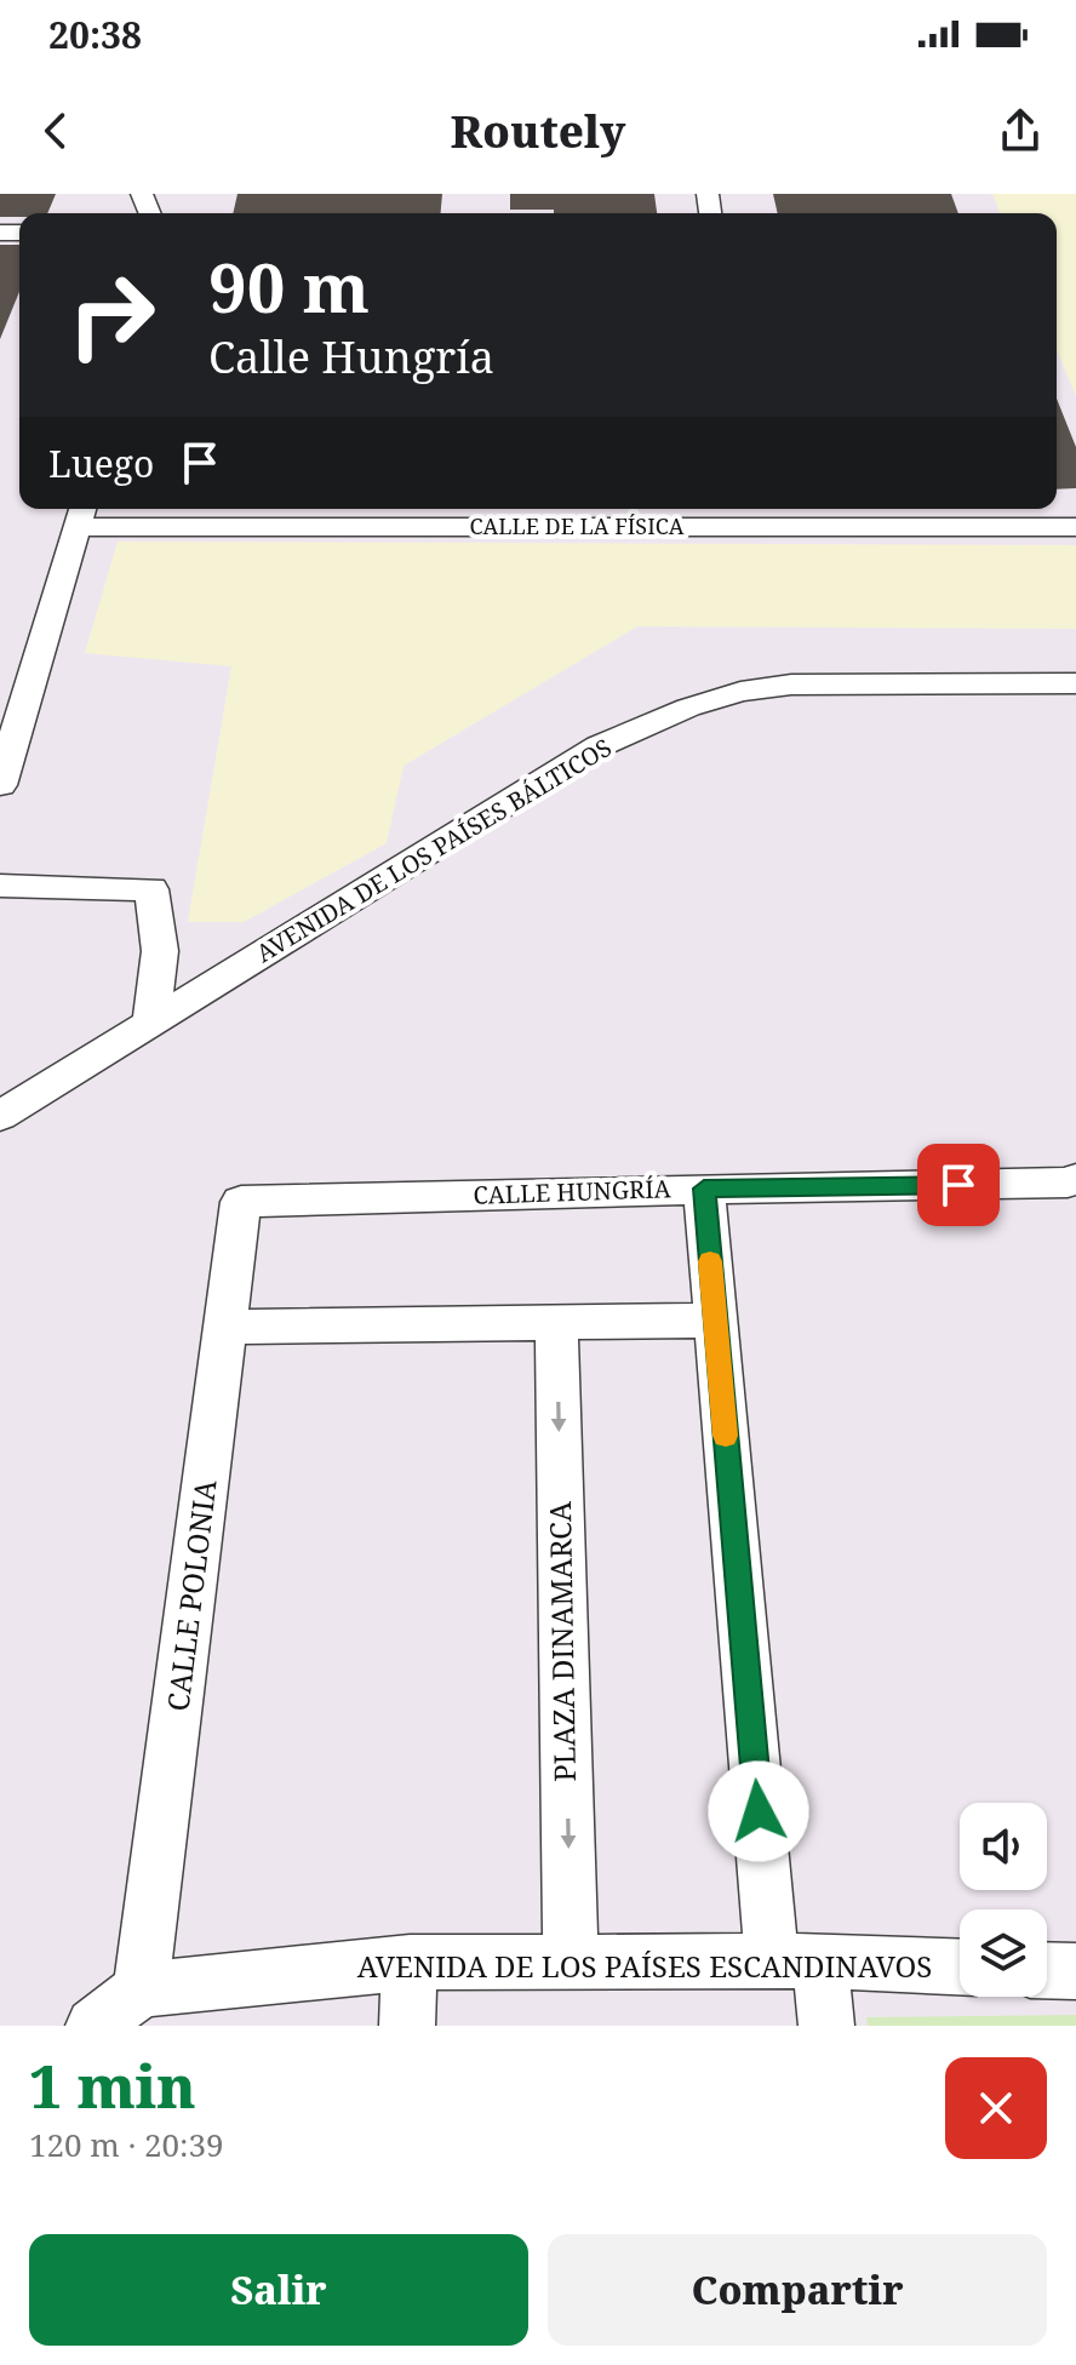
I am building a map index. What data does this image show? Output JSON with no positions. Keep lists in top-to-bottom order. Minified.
{"streets":{"street":["CALLE DE LA FÍSICA","AVENIDA DE LOS PAÍSES BÁLTICOS","CALLE HUNGRÍA","CALLE POLONIA","PLAZA DINAMARCA","AVENIDA DE LOS PAÍSES ESCANDINAVOS"]},"crossings":[["CALLE HUNGRÍA","CALLE POLONIA"],["CALLE POLONIA","AVENIDA DE LOS PAÍSES ESCANDINAVOS"],["PLAZA DINAMARCA","AVENIDA DE LOS PAÍSES ESCANDINAVOS"]],"page":{"status":"20:38","header":"Routely","turn":["90 m","Calle Hungría"],"then":"Luego","heading":["1 min","120 m · 20:39"],"buttons":["Salir","Compartir"]}}
